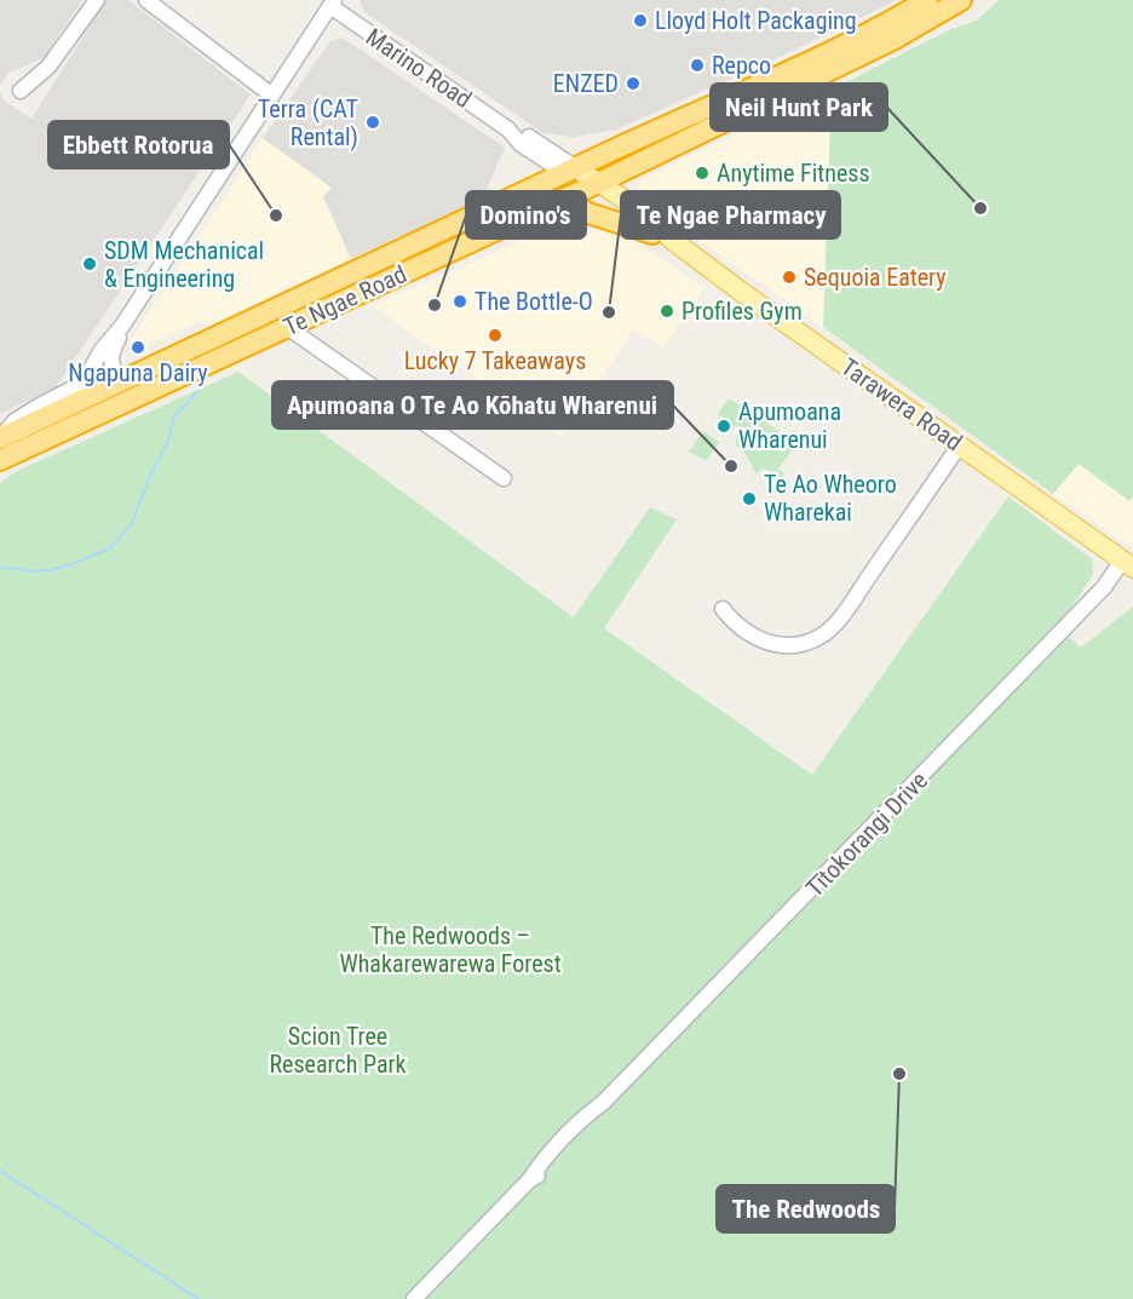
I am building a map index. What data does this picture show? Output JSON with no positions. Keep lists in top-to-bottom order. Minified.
{"streets":{"highway":["Te Ngae Road"],"main road":["Tarawera Road"],"street":["Marino Road","Tītokorangi Drive"]},"crossings":[["Marino Road","Te Ngae Road"],["Marino Road","Tarawera Road"],["Te Ngae Road","Tarawera Road"],["Tarawera Road","Tītokorangi Drive"]],"parks":["The Redwoods – Whakarewarewa Forest","Scion Tree Research Park"],"places":["Lloyd Holt Packaging","Repco","ENZED","Terra (CAT Rental)","Anytime Fitness","Neil Hunt Park","Ebbett Rotorua","SDM Mechanical & Engineering","Sequoia Eatery","The Bottle-O","Domino's","Profiles Gym","Te Ngae Pharmacy","Lucky 7 Takeaways","Ngapuna Dairy","Apumoana Wharenui","Apumoana O Te Ao Kōhatu Wharenui","Te Ao Wheoro Wharekai","The Redwoods"]}
